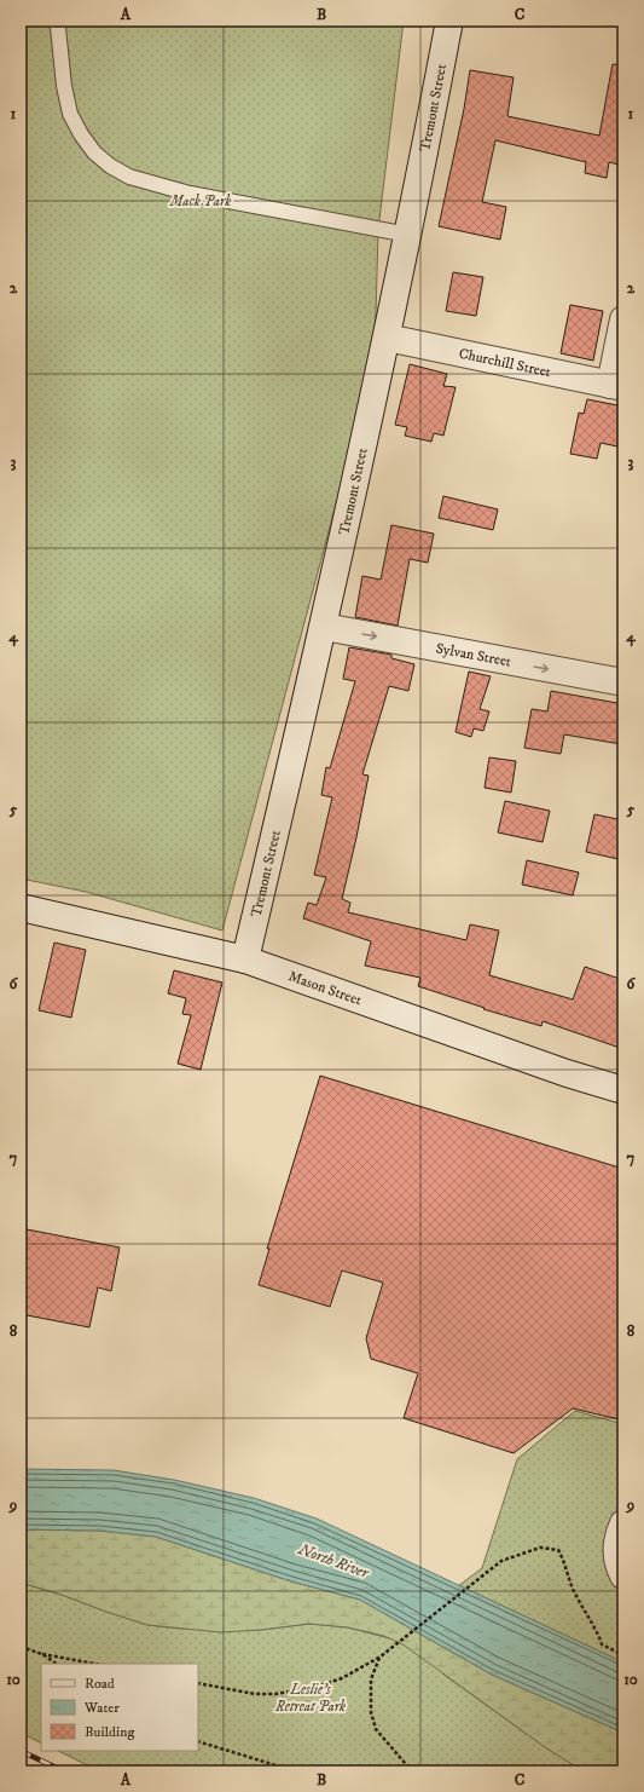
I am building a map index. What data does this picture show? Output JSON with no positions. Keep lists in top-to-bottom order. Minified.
{"streets":{"street":["Tremont Street","Churchill Street","Sylvan Street","Mason Street"]},"crossings":[["Tremont Street","Churchill Street"],["Tremont Street","Sylvan Street"],["Tremont Street","Mason Street"]],"one_way":["Sylvan Street"],"water":["North River"],"parks":["Mack Park","Leslie's Retreat Park"],"legend":["Road","Water","Building"],"grid":{"columns":["A","B","C"],"rows":["1","2","3","4","5","6","7","8","9","10"]}}
